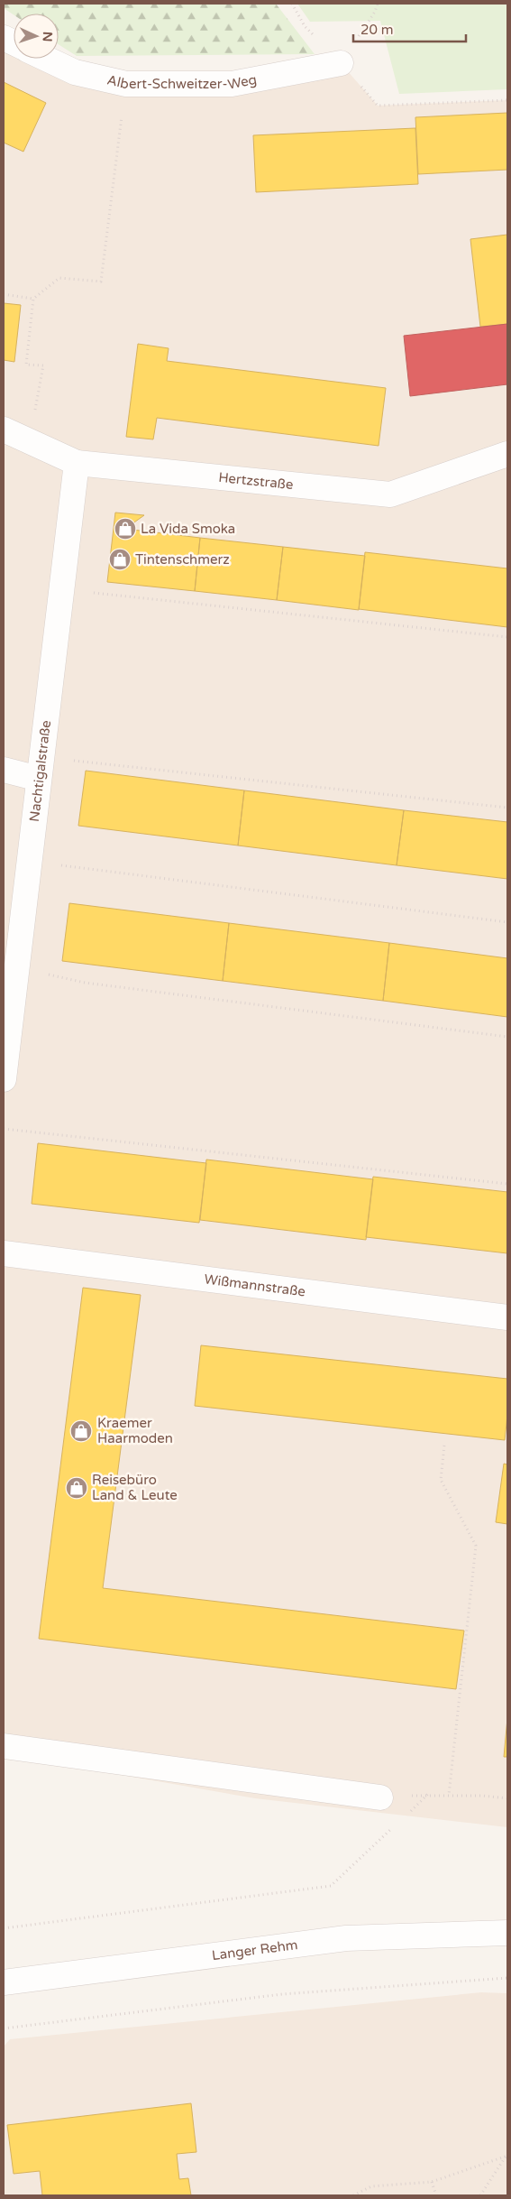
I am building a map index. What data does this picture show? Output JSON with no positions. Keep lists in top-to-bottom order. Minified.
{"streets":{"street":["Albert-Schweitzer-Weg","Hertzstraße","Nachtigalstraße","Wißmannstraße","Langer Rehm"]},"crossings":[["Hertzstraße","Nachtigalstraße"]],"places":{"shop":["La Vida Smoka","Tintenschmerz","Kraemer Haarmoden","Reisebüro Land & Leute"]},"scale_bar":"20 m","north":"right"}
